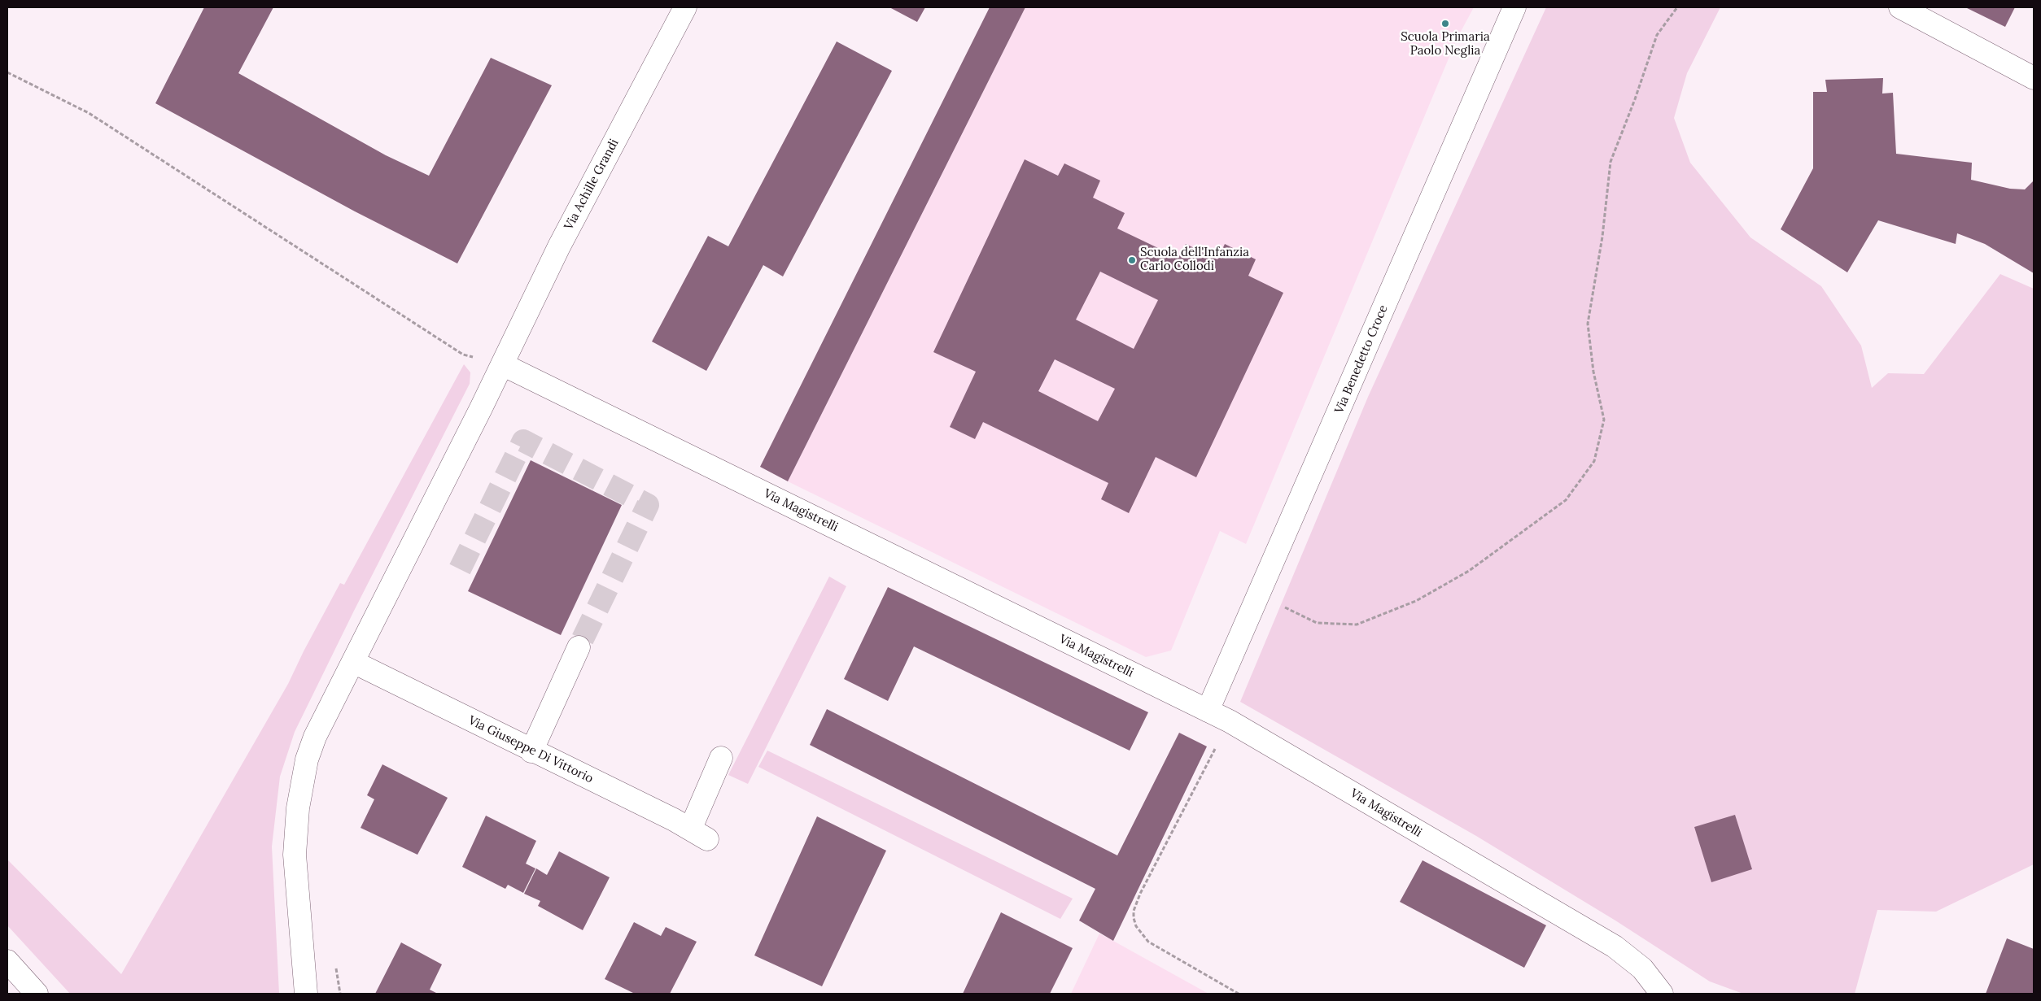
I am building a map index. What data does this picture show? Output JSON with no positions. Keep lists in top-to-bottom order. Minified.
{"streets":{"street":["Via Achille Grandi","Via Benedetto Croce","Via Magistrelli","Via Giuseppe Di Vittorio"]},"crossings":[["Via Achille Grandi","Via Magistrelli"],["Via Benedetto Croce","Via Magistrelli"]],"places":["Scuola Primaria Paolo Neglia","Scuola dell'Infanzia Carlo Collodi"]}
